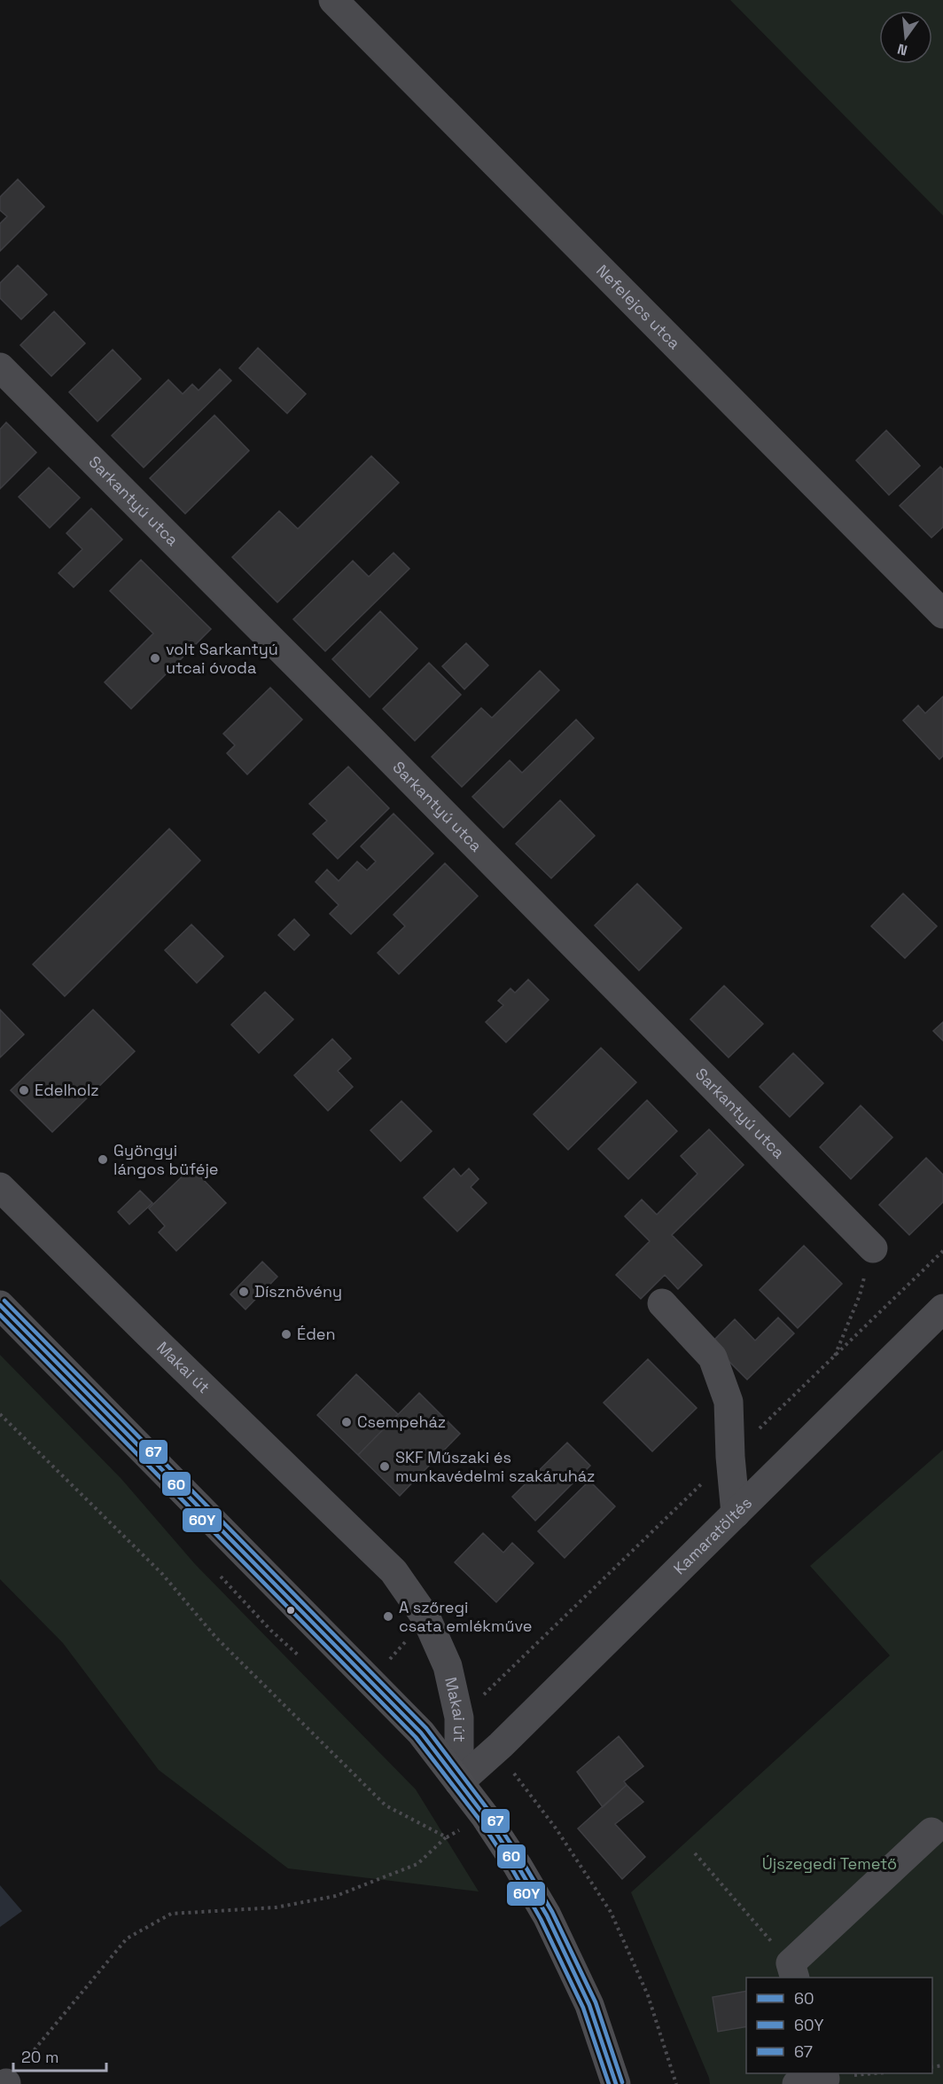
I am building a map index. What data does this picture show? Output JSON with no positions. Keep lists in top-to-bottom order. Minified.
{"streets":{"main road":["Makai út"],"street":["Nefelejcs utca","Sarkantyú utca","Kamaratöltés"]},"crossings":[["Makai út","Kamaratöltés"]],"parks":["Újszegedi Temető"],"places":["volt Sarkantyú utcai óvoda","Edelholz","Gyöngyi lángos büféje","Dísznövény","Éden","Csempeház","SKF Műszaki és munkavédelmi szakáruház","A szőregi csata emlékműve"],"lines":["transit line 67","transit line 60","transit line 60Y"],"legend":["60","60Y","67"],"scale_bar":"20 m","north":"bottom"}
